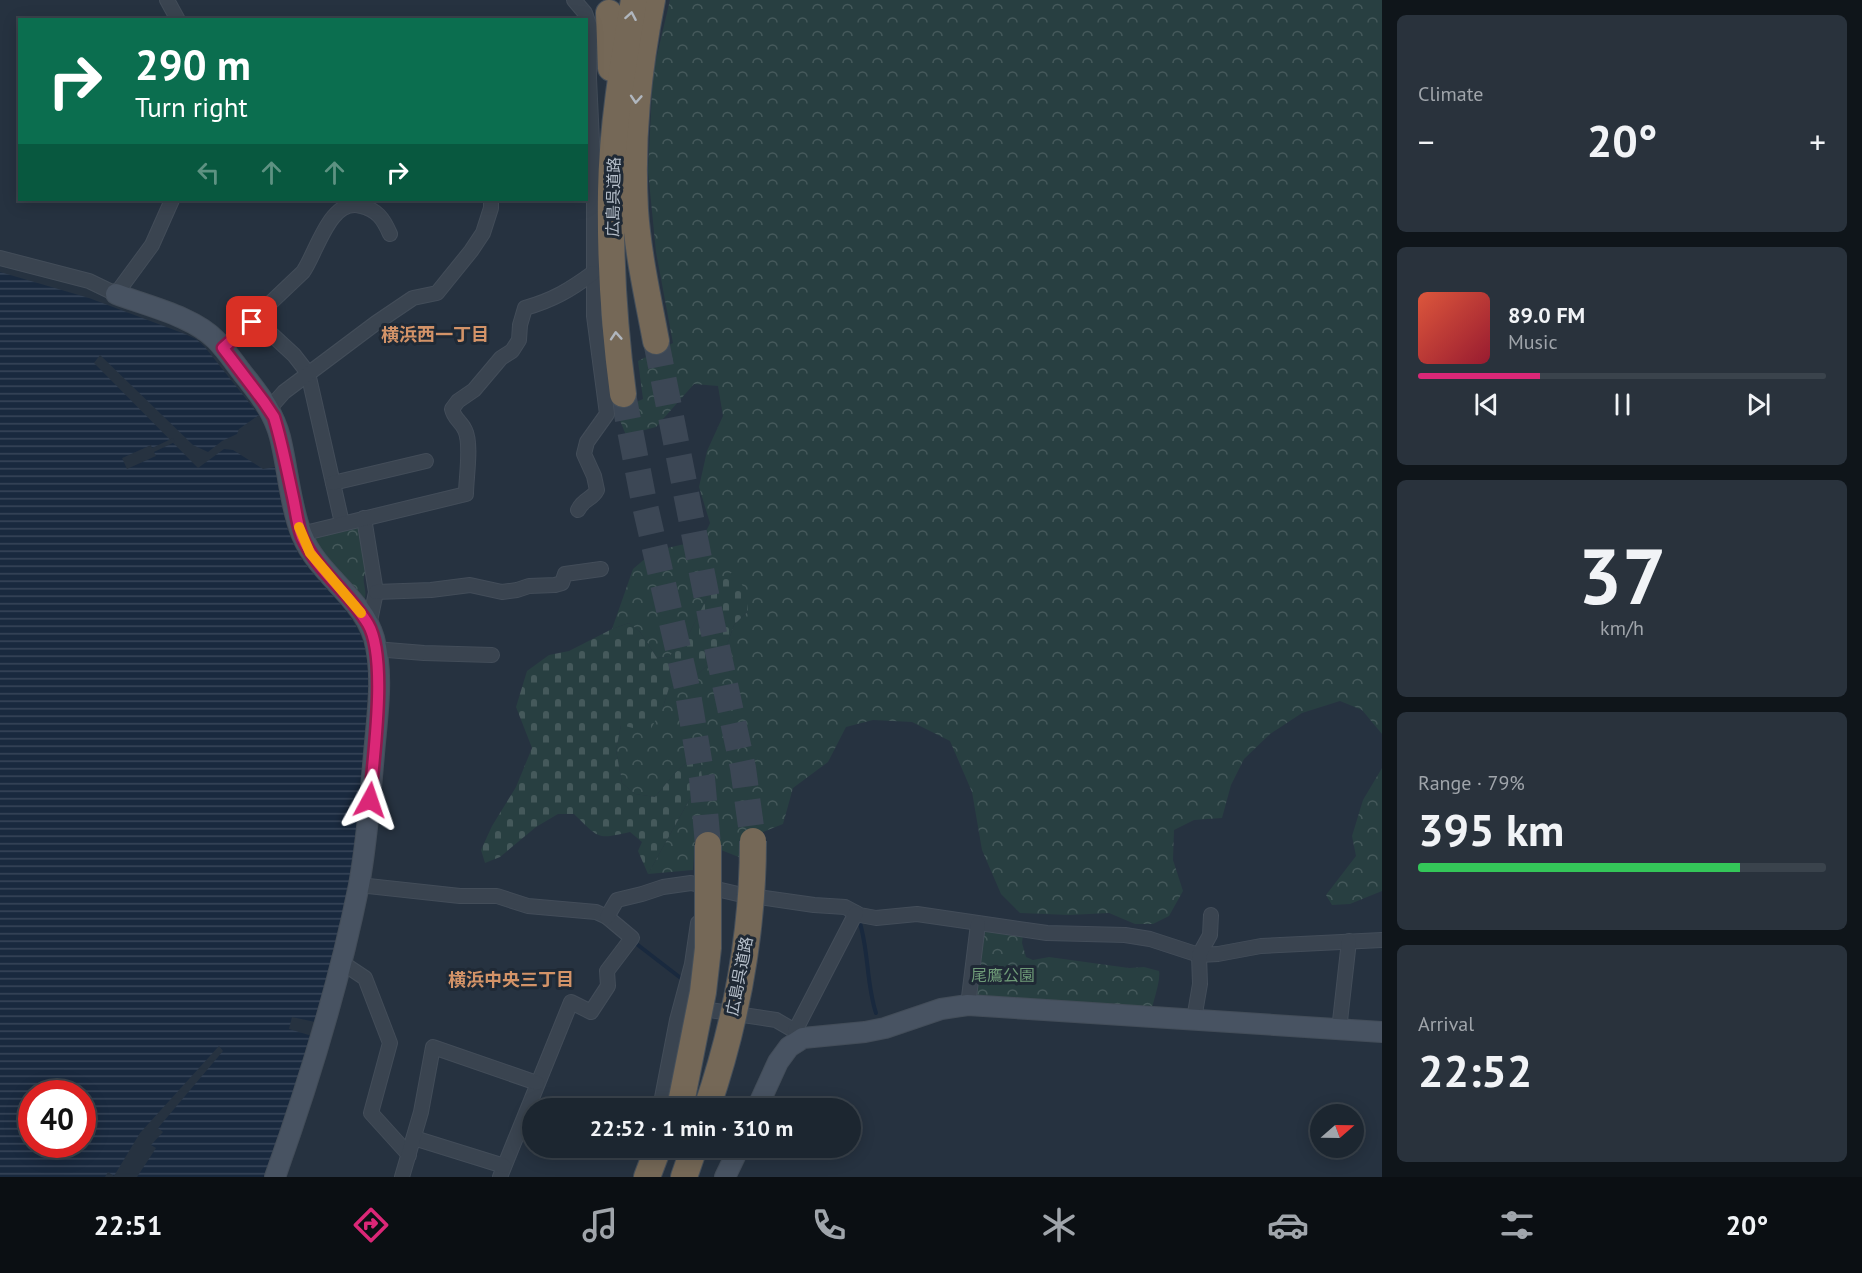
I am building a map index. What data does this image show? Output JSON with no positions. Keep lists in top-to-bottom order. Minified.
{"streets":{"highway":["広島呉道路"]},"districts":["横浜西一丁目","横浜中央三丁目"],"parks":["尾鷹公園"],"north":"right","page":{"tile":["Climate",["37","km/h"],["Range · 79%","395 km"],["Arrival","22:52"]],"turn":["290 m","Turn right"],"heat":["−","20°","+"],"song":["89.0 FM","Music"],"limit":"40","trip":"22:52 · 1 min · 310 m","tabs":["22:51","20°"]}}
